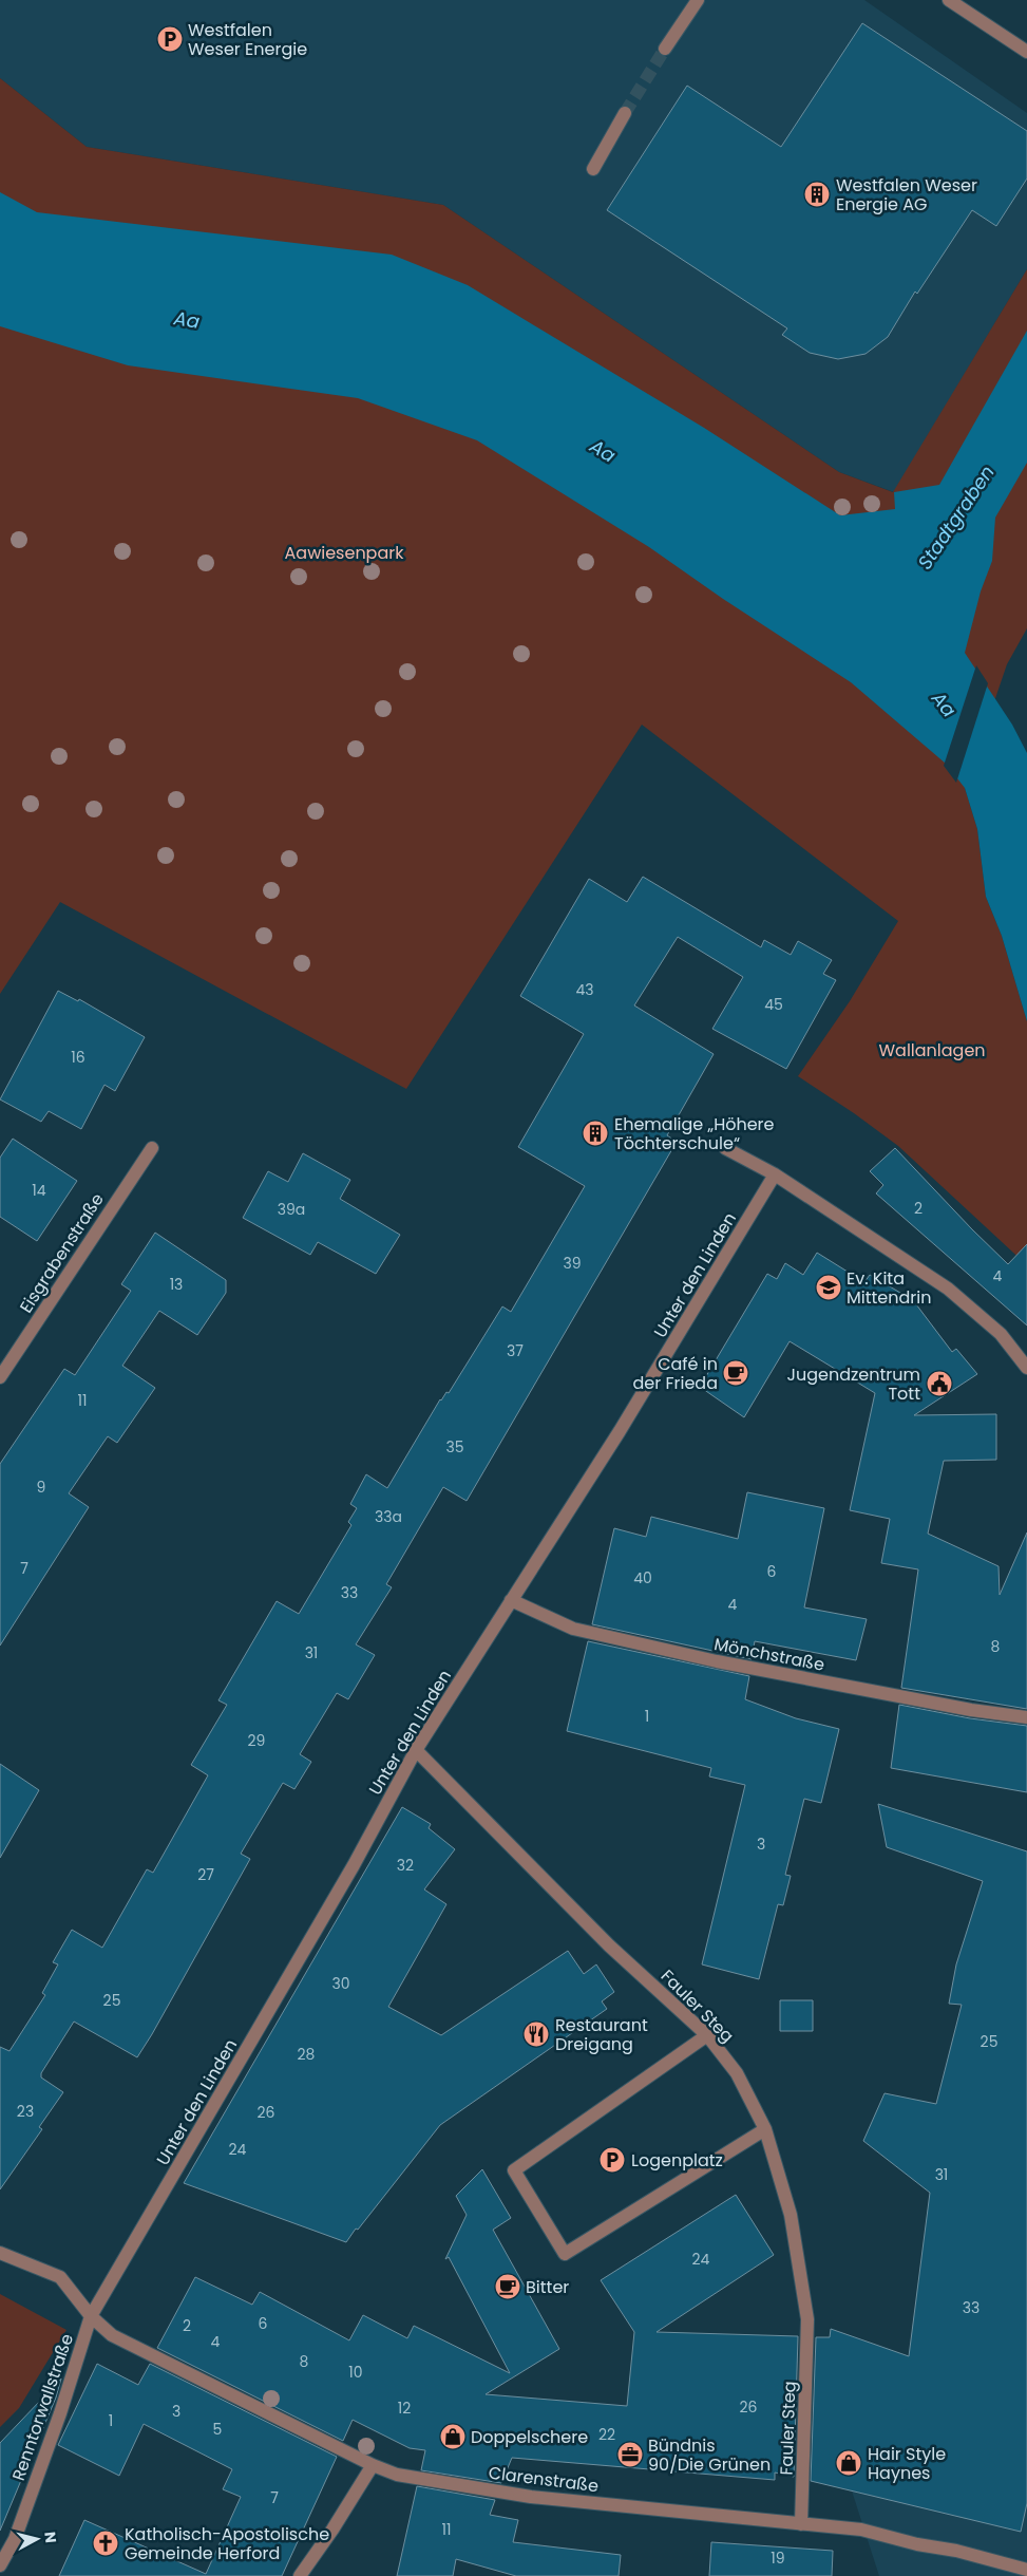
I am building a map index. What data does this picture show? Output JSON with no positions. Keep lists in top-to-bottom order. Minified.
{"streets":{"street":["Eisgrabenstraße","Unter den Linden","Mönchstraße","Fauler Steg","Renntorwallstraße","Clarenstraße"]},"crossings":[["Unter den Linden","Mönchstraße"],["Unter den Linden","Fauler Steg"],["Unter den Linden","Renntorwallstraße"],["Unter den Linden","Clarenstraße"],["Fauler Steg","Clarenstraße"],["Renntorwallstraße","Clarenstraße"]],"water":["Aa","Stadtgraben"],"parks":["Aawiesenpark","Wallanlagen"],"places":{"parking":["Westfalen Weser Energie","Logenplatz"],"building":["Westfalen Weser Energie AG","Ehemalige „Höhere Töchterschule“"],"school or university":["Ev. Kita Mittendrin"],"cafe":["Café in der Frieda","Bitter"],"public building":["Jugendzentrum Tott"],"restaurant":["Restaurant Dreigang"],"shop":["Doppelschere","Hair Style Haynes"],"office":["Bündnis 90/Die Grünen"],"church":["Katholisch-Apostolische Gemeinde Herford"]},"house_numbers":["43","45","16","14","2","39a","39","4","13","37","11","35","9","33a","7","6","40","33","4","8","31","1","29","3","32","27","30","25","25","28","23","26","24","31","24","33","6","2","4","8","10","26","12","3","1","5","22","7","11","19"],"north":"right"}
